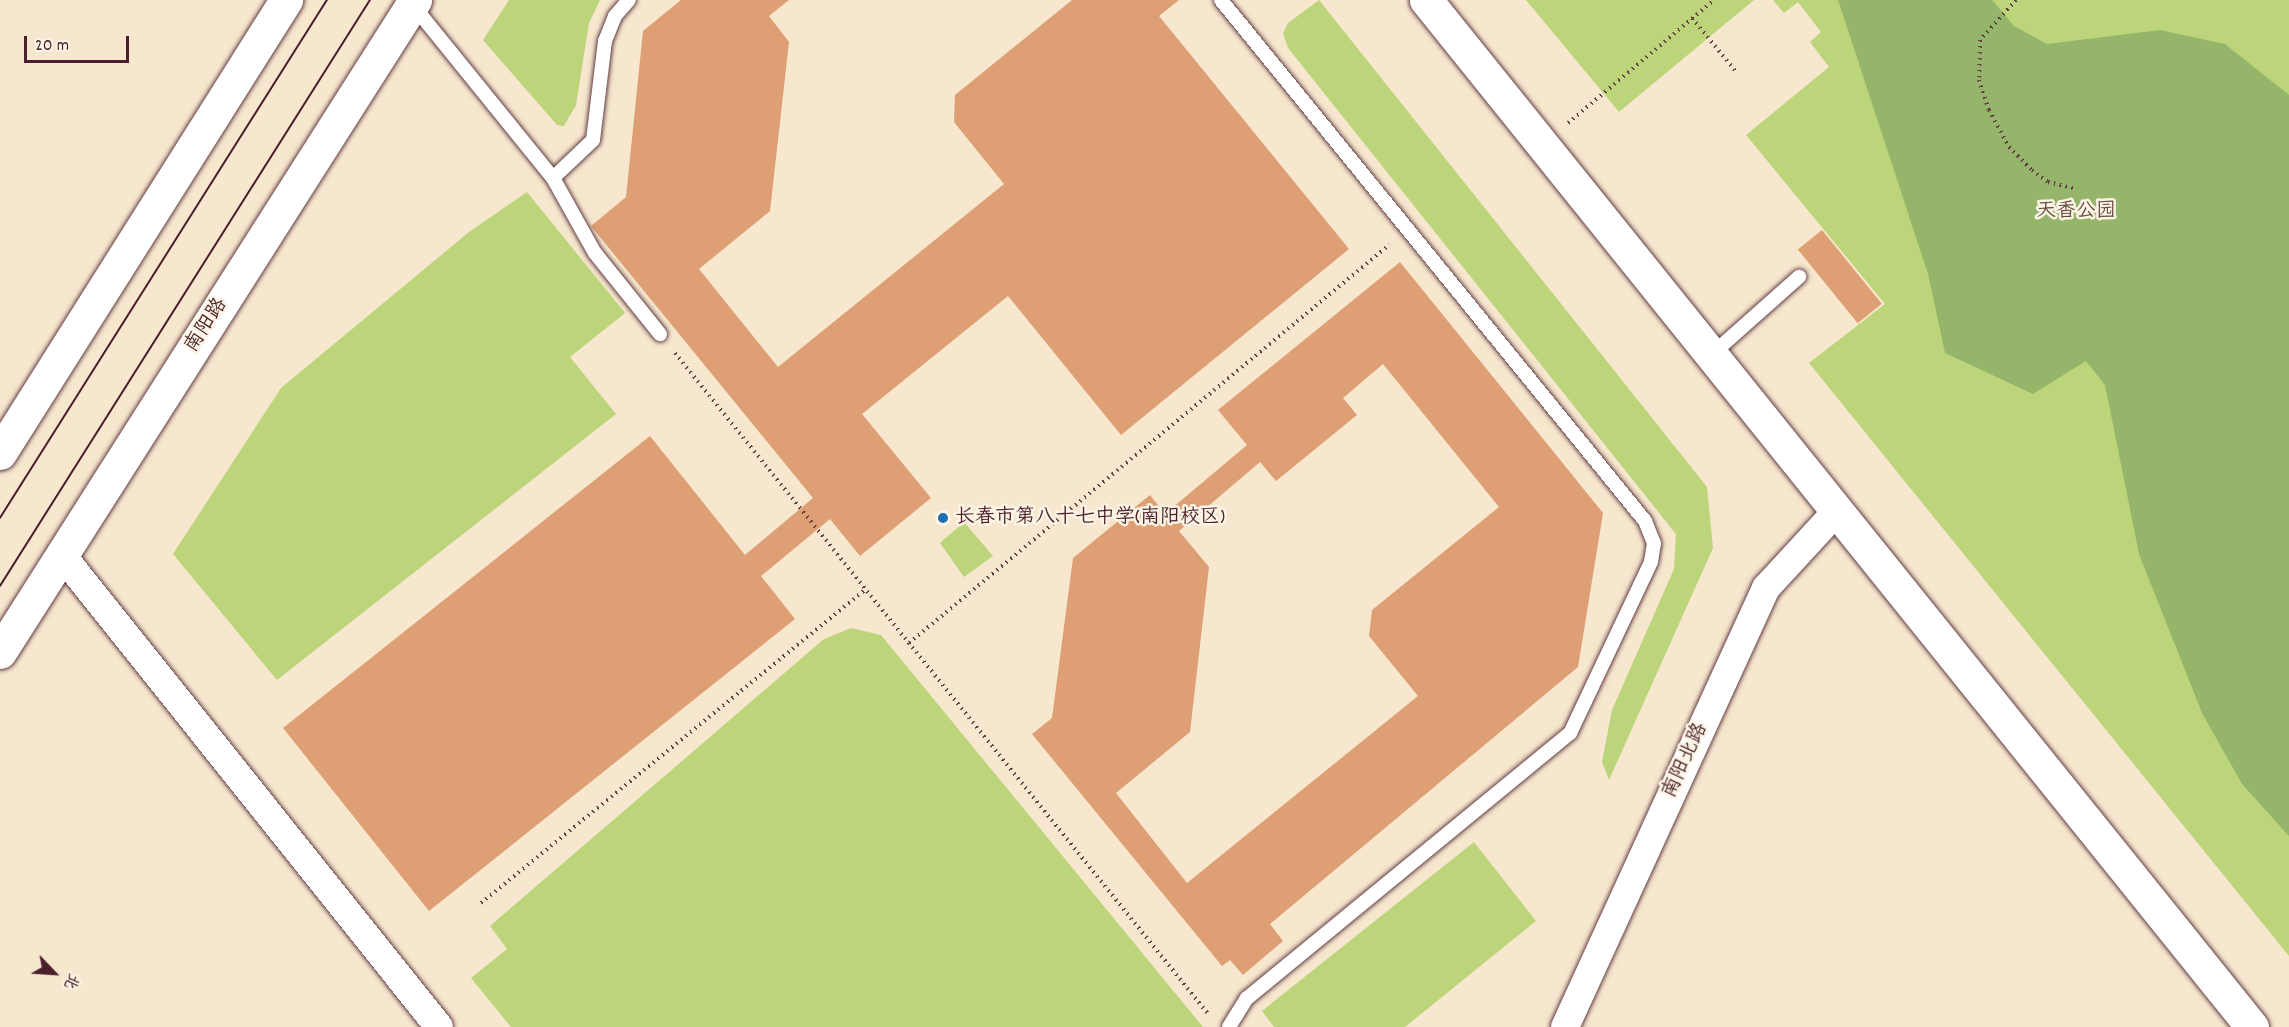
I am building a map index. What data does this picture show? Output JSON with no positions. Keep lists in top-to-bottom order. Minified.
{"streets":{"street":["南阳路","南阳北路"]},"parks":["天香公园"],"places":["长春市第八十七中学(南阳校区)"],"scale_bar":"20 m","north":"bottom right"}
